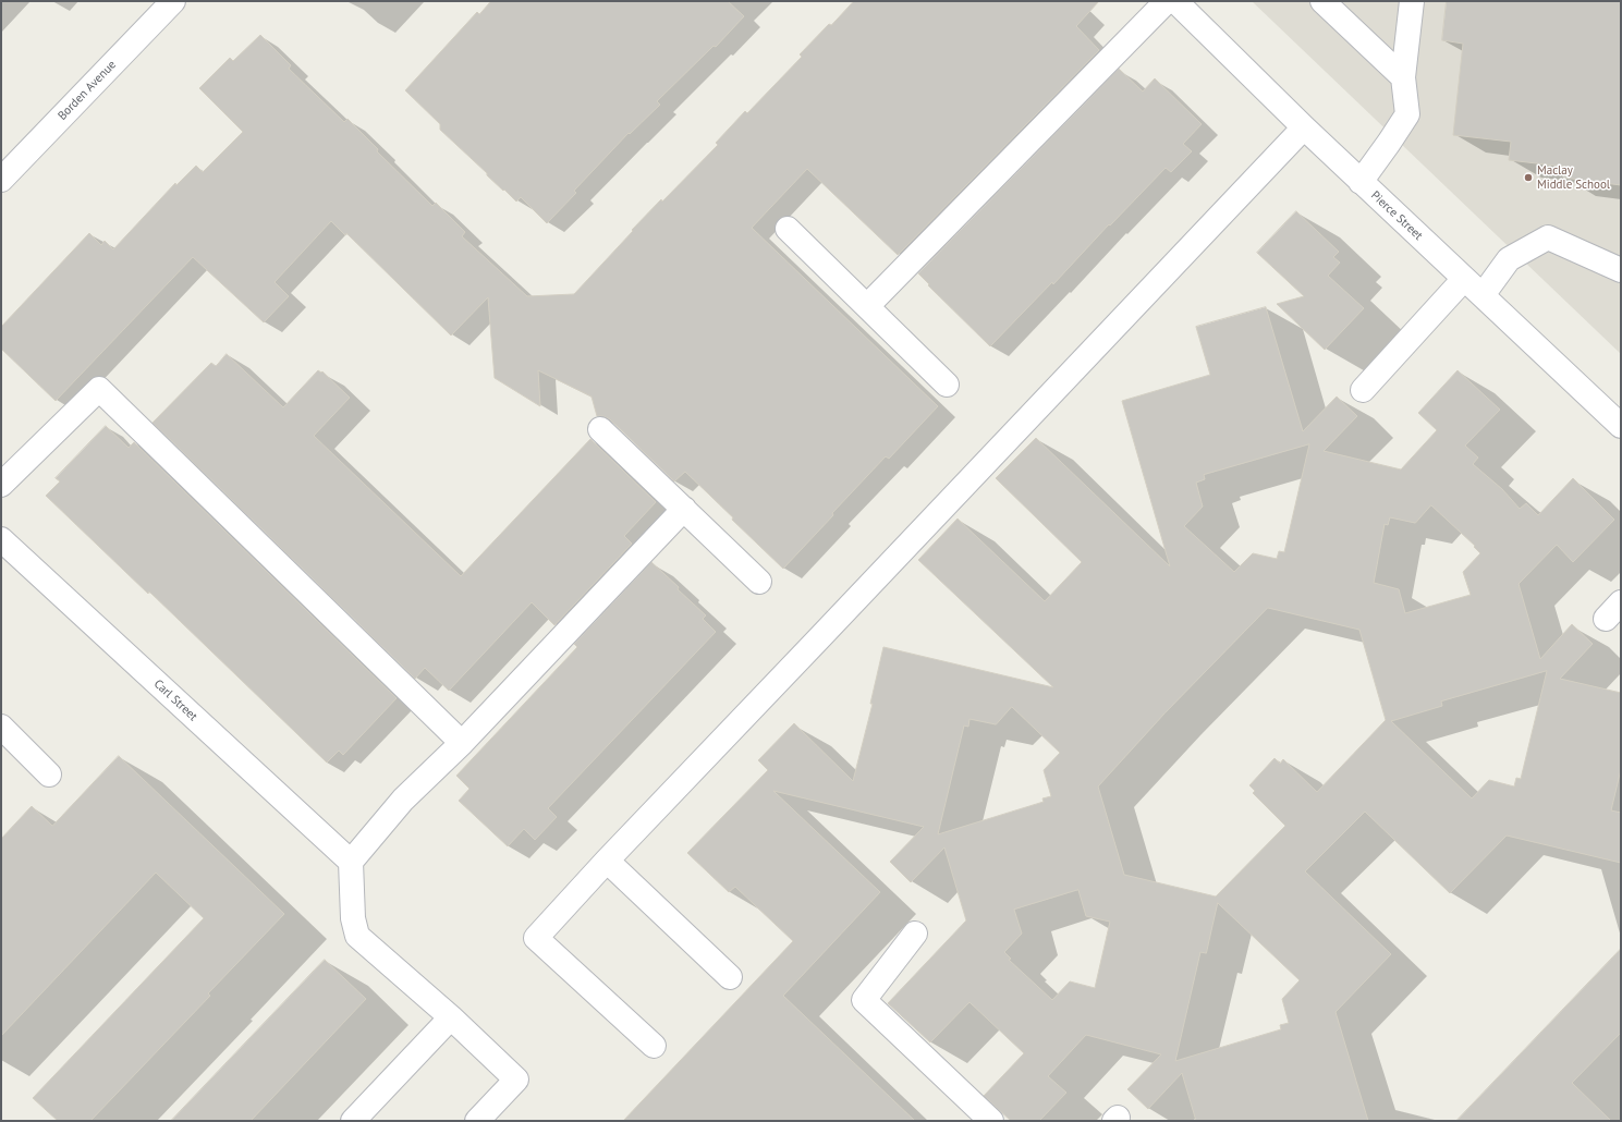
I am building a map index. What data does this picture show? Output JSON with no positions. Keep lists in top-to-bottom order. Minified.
{"streets":{"street":["Borden Avenue","Pierce Street","Carl Street"]},"places":["Maclay Middle School"]}
